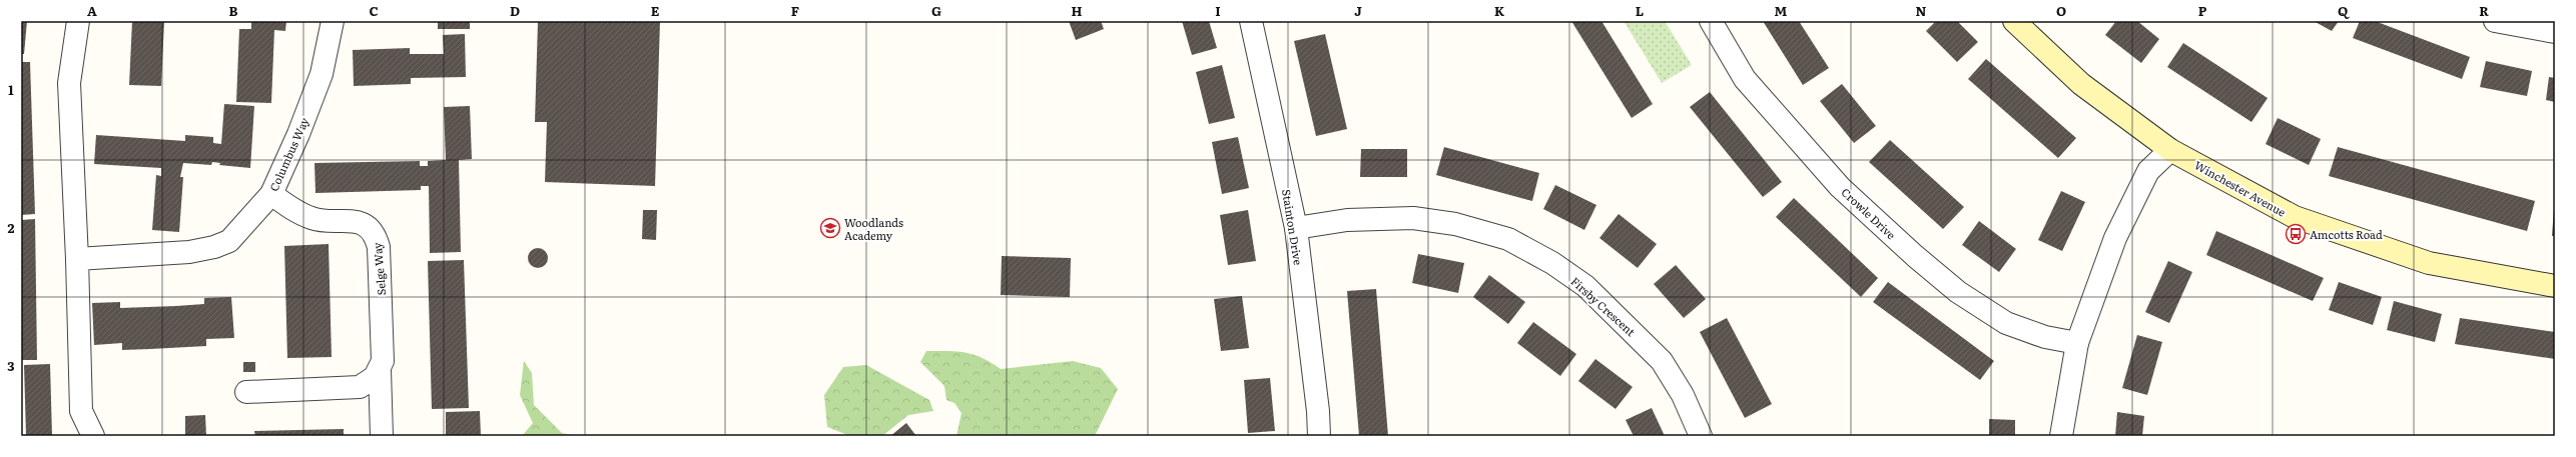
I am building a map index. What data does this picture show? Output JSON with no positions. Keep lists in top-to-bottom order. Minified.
{"streets":{"street":["Columbus Way","Winchester Avenue","Crowle Drive","Stainton Drive","Selge Way","Firsby Crescent"]},"crossings":[["Columbus Way","Selge Way"],["Stainton Drive","Firsby Crescent"]],"places":{"school or university":["Woodlands Academy"],"bus stop":["Amcotts Road"]},"grid":{"columns":["A","B","C","D","E","F","G","H","I","J","K","L","M","N","O","P","Q","R"],"rows":["1","2","3"]}}
